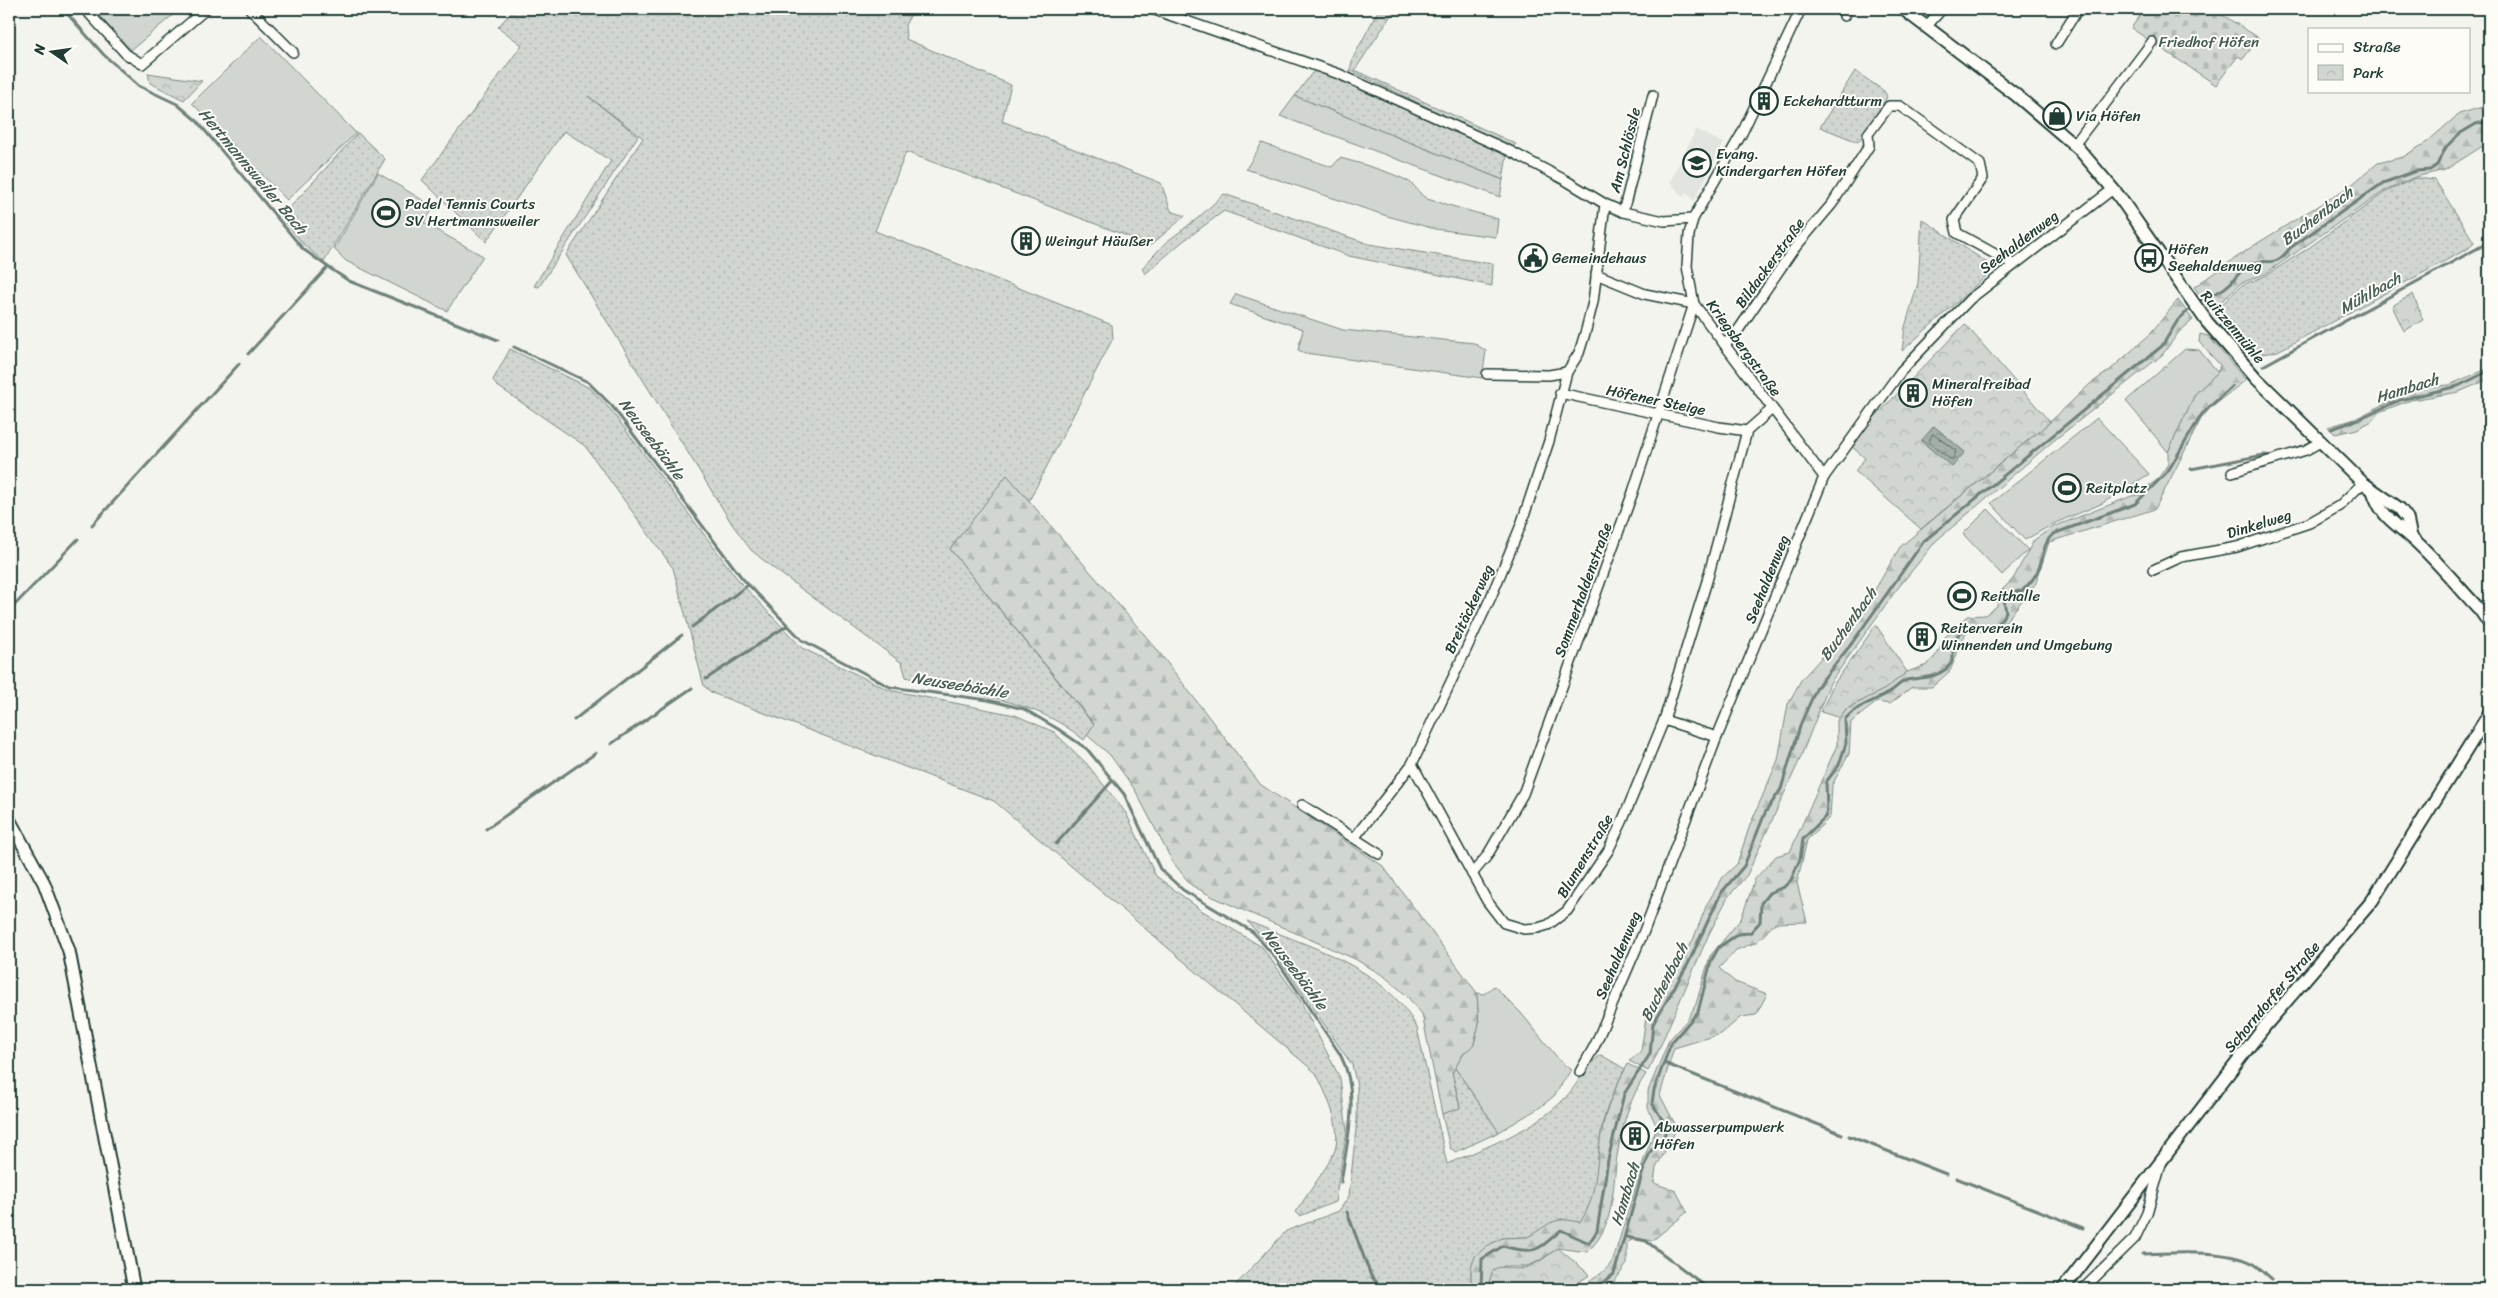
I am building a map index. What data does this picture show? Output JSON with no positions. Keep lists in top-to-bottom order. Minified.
{"streets":{"street":["Am Schlössle","Seehaldenweg","Bildackerstraße","Ruitzenmühle","Kriegsbergstraße","Höfener Steige","Dinkelweg","Sommerhaldenstraße","Breitäckerweg","Blumenstraße","Schorndorfer Straße"]},"crossings":[["Seehaldenweg","Bildackerstraße"],["Seehaldenweg","Ruitzenmühle"],["Seehaldenweg","Kriegsbergstraße"],["Bildackerstraße","Kriegsbergstraße"],["Ruitzenmühle","Dinkelweg"],["Kriegsbergstraße","Sommerhaldenstraße"],["Höfener Steige","Sommerhaldenstraße"],["Höfener Steige","Breitäckerweg"],["Höfener Steige","Blumenstraße"],["Sommerhaldenstraße","Blumenstraße"],["Breitäckerweg","Blumenstraße"]],"water":["Hertmannsweiler Bach","Buchenbach","Mühlbach","Hambach","Neuseebächle"],"parks":["Friedhof Höfen"],"places":{"building":["Eckehardtturm","Weingut Häußer","Mineralfreibad Höfen","Reiterverein Winnenden und Umgebung","Abwasserpumpwerk Höfen"],"shop":["Via Höfen"],"school or university":["Evang. Kindergarten Höfen"],"sports":["Padel Tennis Courts SV Hertmannsweiler","Reitplatz","Reithalle"],"public building":["Gemeindehaus"],"bus stop":["Höfen Seehaldenweg"]},"legend":["Straße","Park"],"north":"left"}
